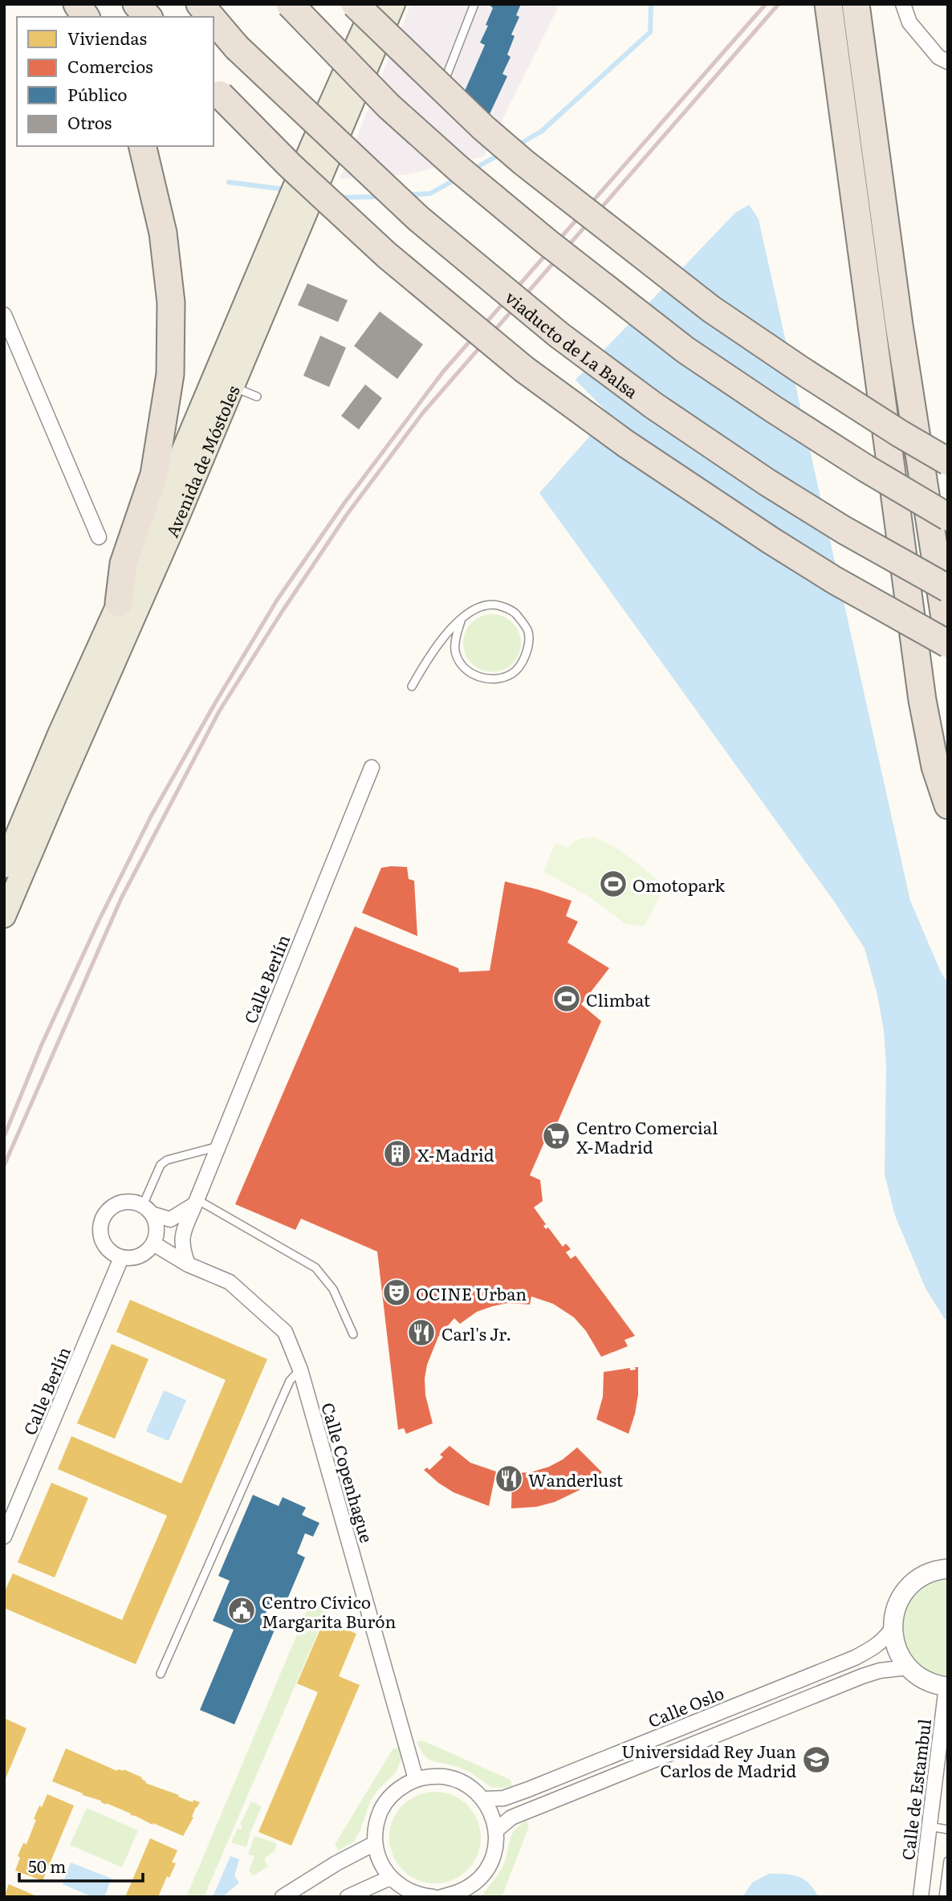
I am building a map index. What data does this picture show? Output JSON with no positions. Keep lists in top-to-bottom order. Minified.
{"streets":{"highway":["viaducto de La Balsa"],"main road":["Avenida de Móstoles"],"street":["Calle Berlín","Calle Copenhague","Calle Oslo","Calle de Estambul"]},"crossings":[["Calle Berlín","Calle Copenhague"]],"places":{"sports":["Omotopark","Climbat"],"supermarket":["Centro Comercial X-Madrid"],"building":["X-Madrid"],"theatre":["OCINE Urban"],"restaurant":["Carl's Jr.","Wanderlust"],"public building":["Centro Cívico Margarita Burón"],"school or university":["Universidad Rey Juan Carlos de Madrid"]},"legend":["Viviendas","Comercios","Público","Otros"],"scale_bar":"50 m"}
